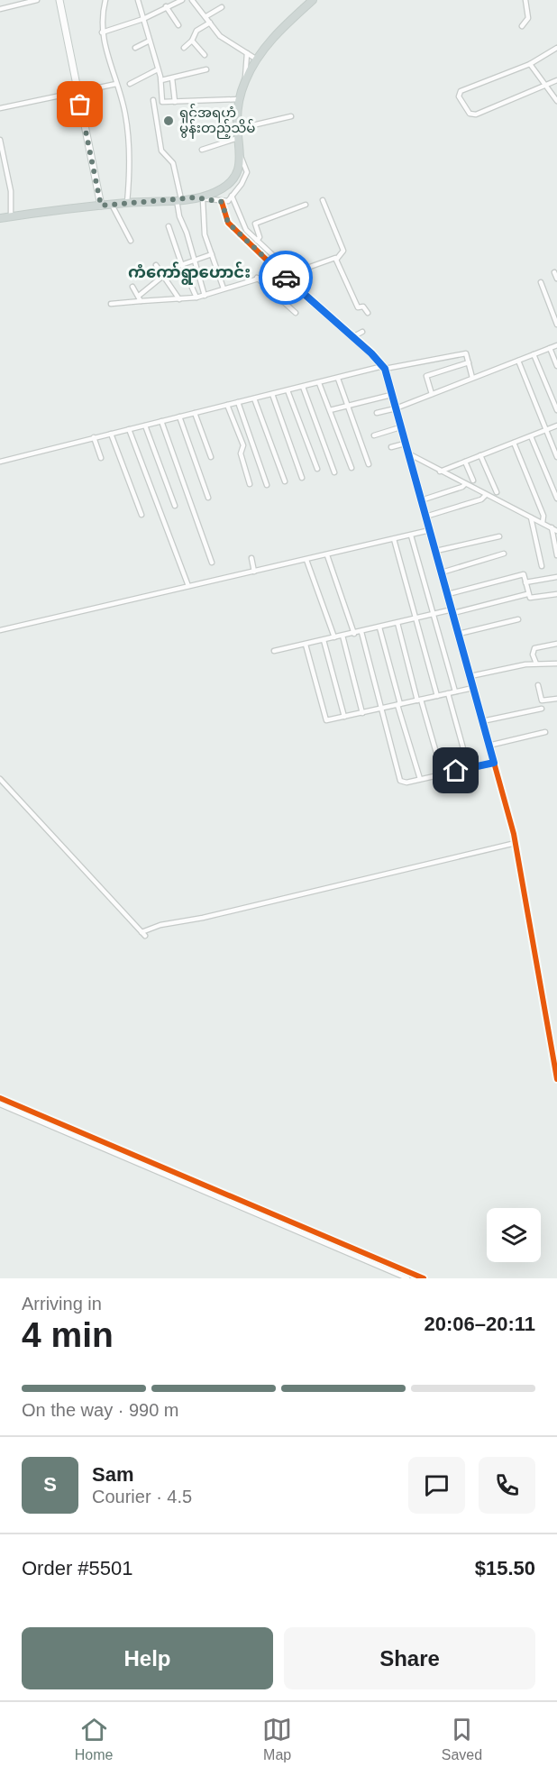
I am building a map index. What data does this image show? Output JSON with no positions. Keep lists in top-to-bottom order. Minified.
{"districts":["ကံကော်ရွာဟောင်း"],"places":["ရှင်အရဟံ မွန်းတည့်သိမ်"],"page":{"heading":["4 min","Arriving in","20:06–20:11"],"panel":["Sam","Courier · 4.5","Order #5501","$15.50"],"bar":"On the way · 990 m","round":"S","buttons":["Help","Share"],"tabs":["Home","Map","Saved"]}}
